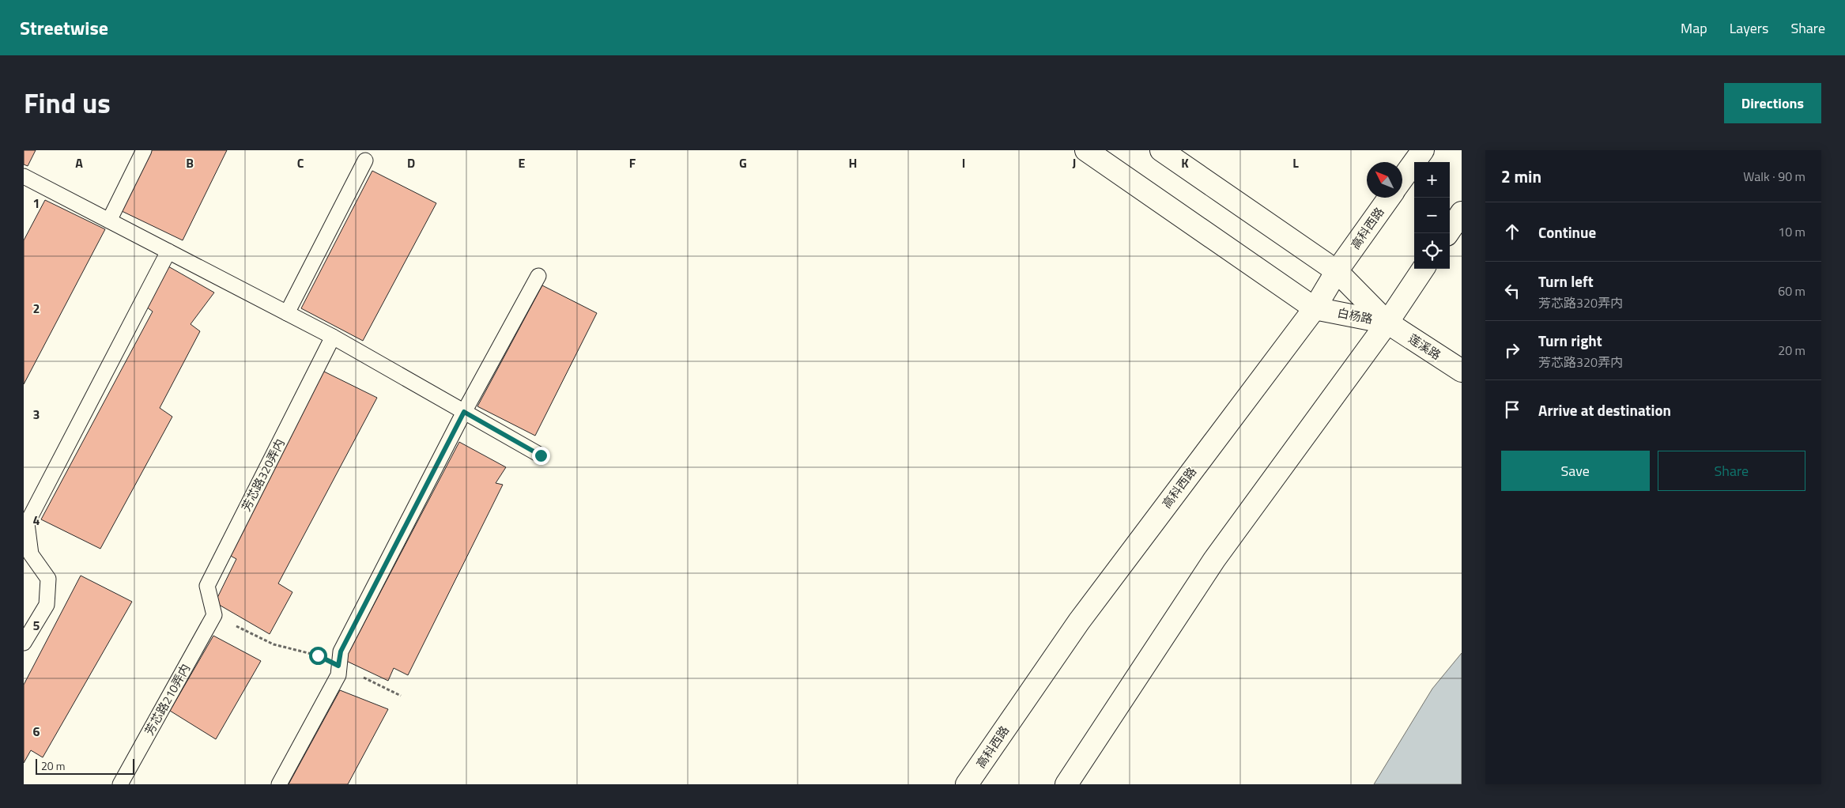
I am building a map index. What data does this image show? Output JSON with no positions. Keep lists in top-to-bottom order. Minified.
{"streets":{"main road":["高科西路","白杨路","莲溪路"],"lane":["芳芯路320弄内","芳芯路210弄内"]},"crossings":[["高科西路","白杨路"],["白杨路","莲溪路"],["芳芯路320弄内","芳芯路210弄内"]],"scale_bar":"20 m","north":"top left","page":{"header":"Streetwise","nav":["Map","Layers","Share"],"title":"Find us","buttons":["Directions",["Save","Share"]],"heading":["2 min","Walk · 90 m"],"map_buttons":["+","−"],"list":[["Continue","10 m"],["Turn left","芳芯路320弄内","60 m"],["Turn right","芳芯路320弄内","20 m"],"Arrive at destination"],"scale":"20 m"},"grid":{"columns":["A","B","C","D","E","F","G","H","I","J","K","L"],"rows":["1","2","3","4","5","6"]}}
